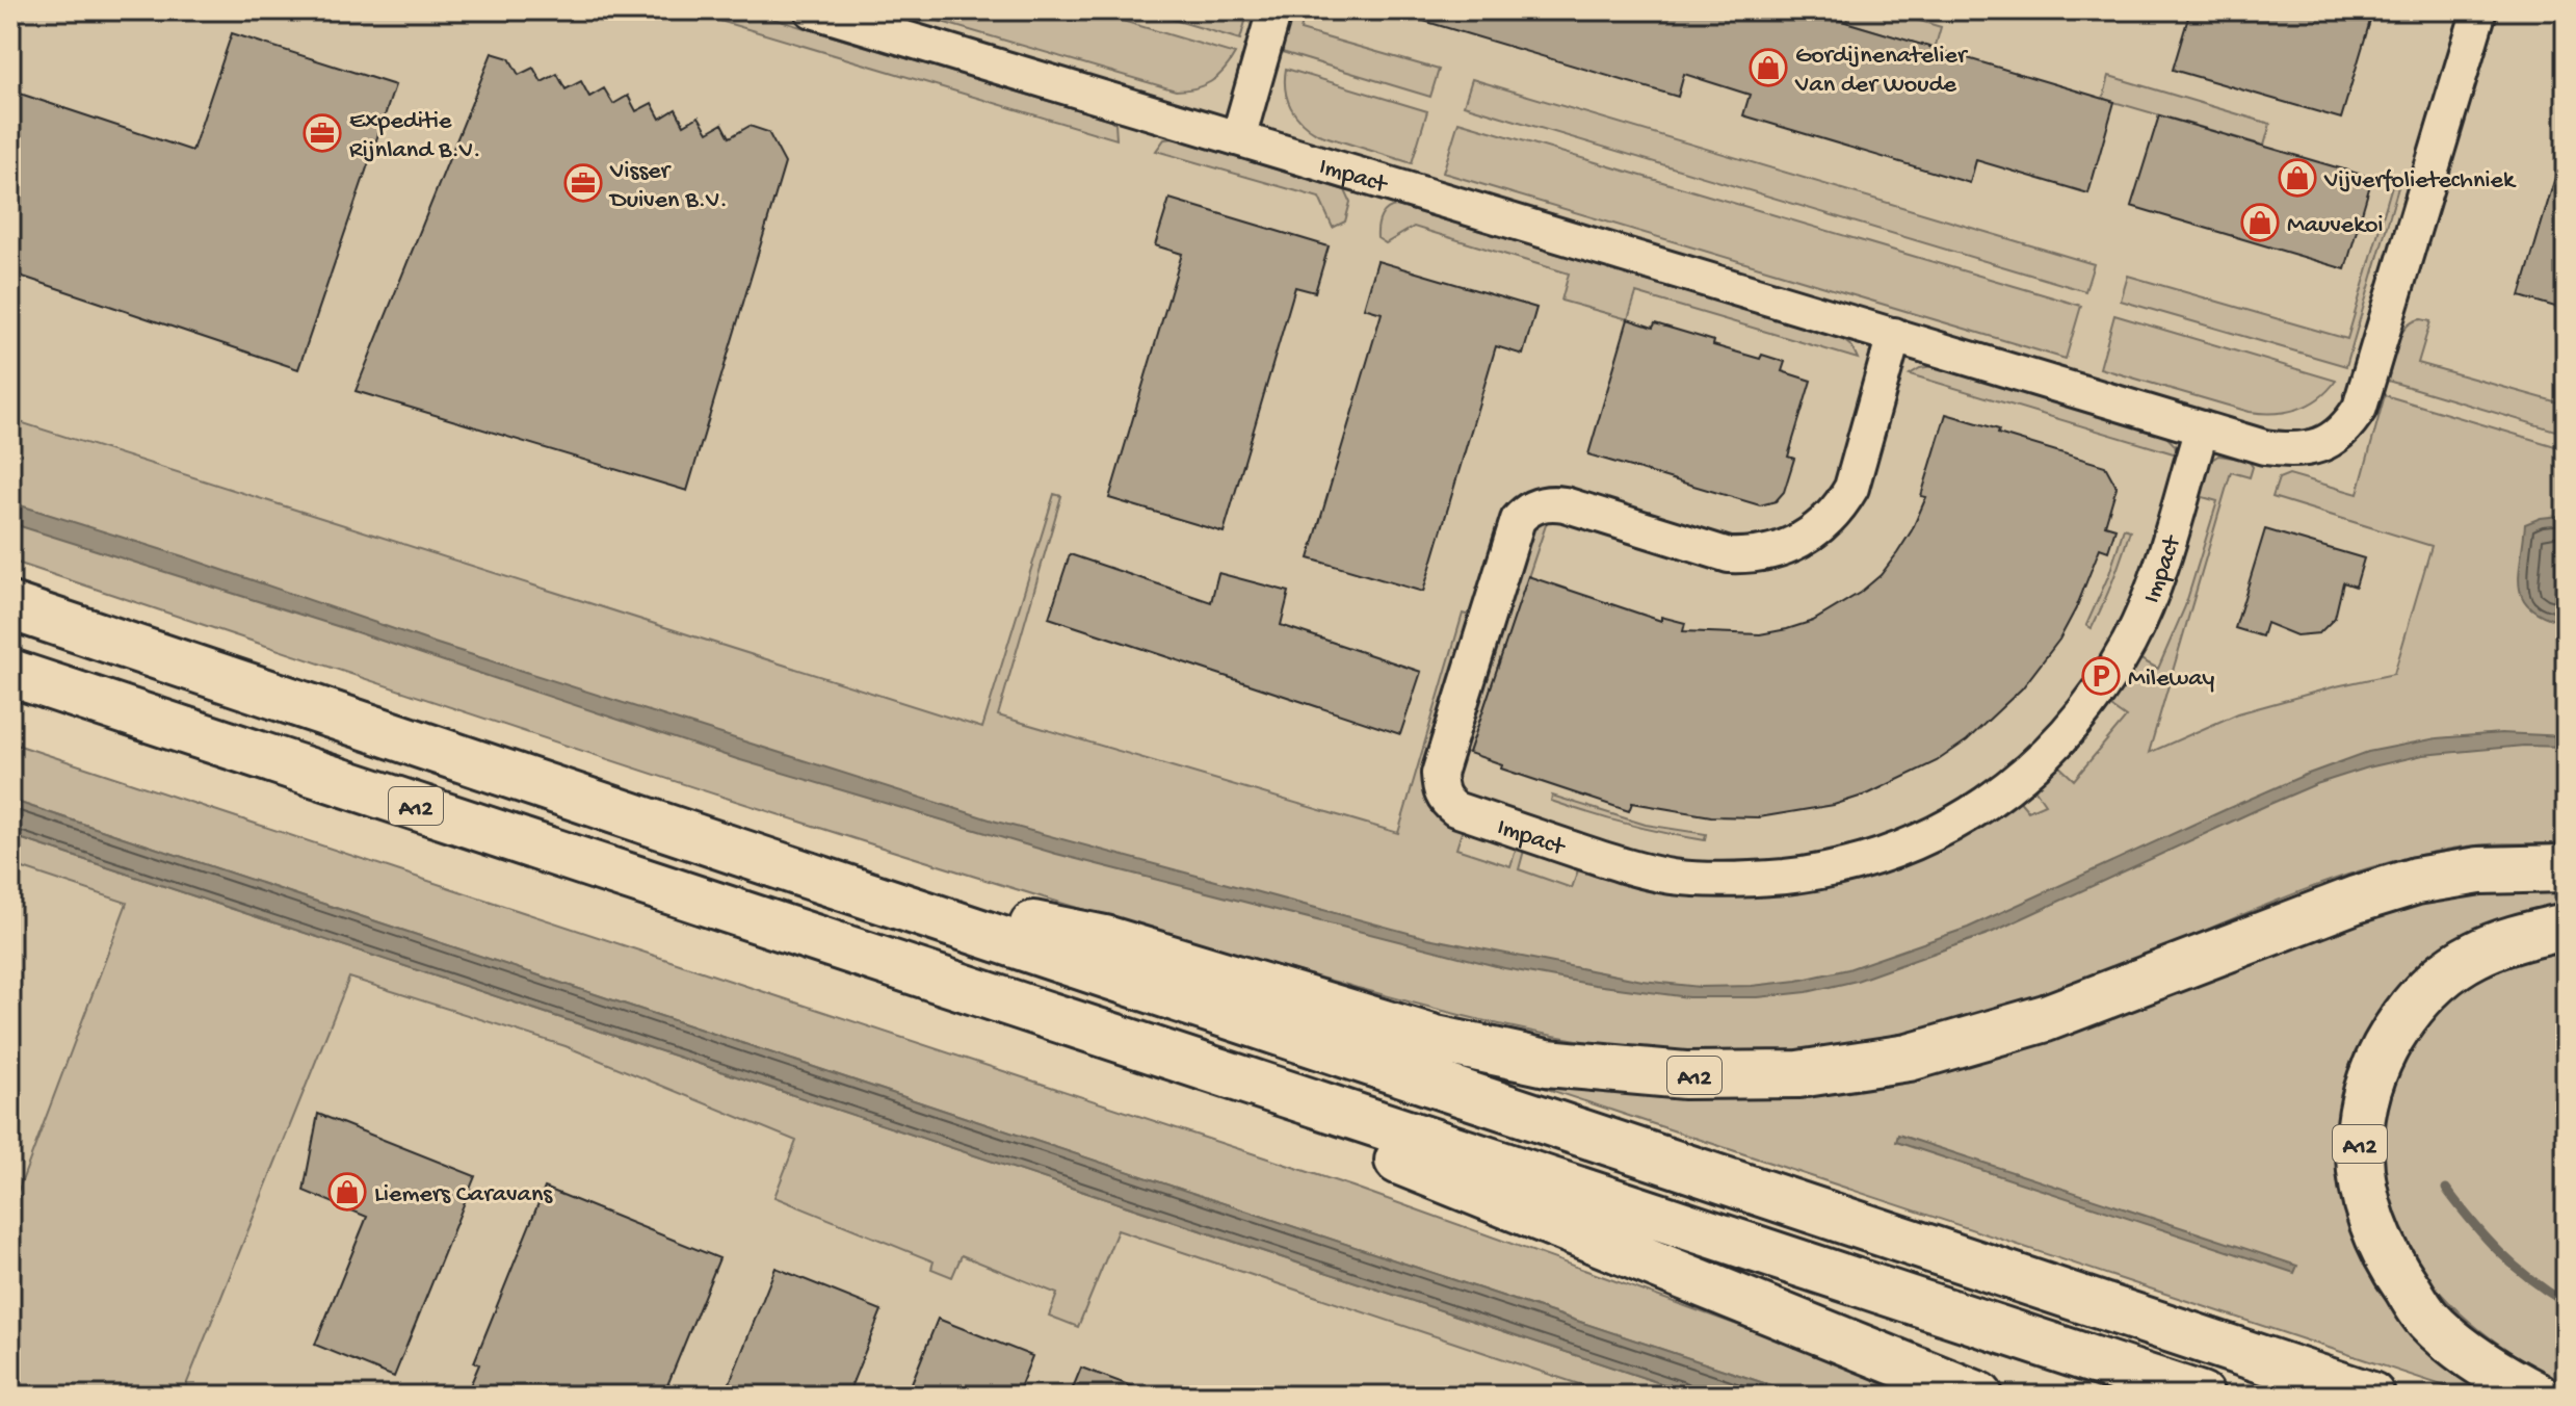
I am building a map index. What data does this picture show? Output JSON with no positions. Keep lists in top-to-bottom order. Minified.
{"streets":{"highway":["A12"],"street":["Impact"]},"places":{"shop":["Gordijnenatelier Van der Woude","Vijverfolietechniek","Mauvekoi","Liemers Caravans"],"office":["Expeditie Rijnland B.V.","Visser Duiven B.V."],"parking":["Mileway"]}}
